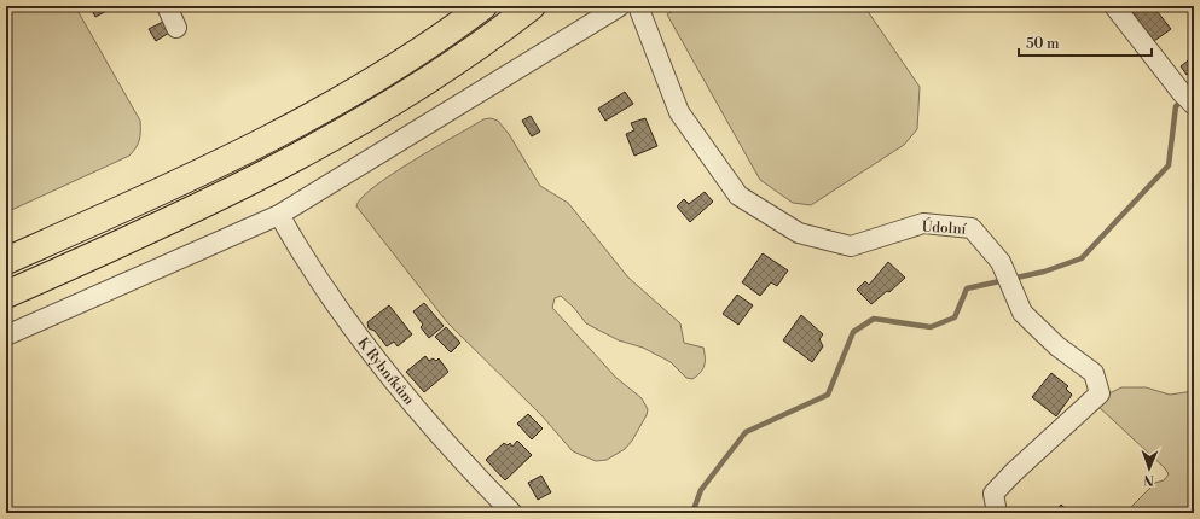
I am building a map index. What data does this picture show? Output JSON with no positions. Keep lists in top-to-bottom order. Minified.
{"streets":{"street":["Údolní","K Rybníkům"]},"scale_bar":"50 m","north":"bottom"}
